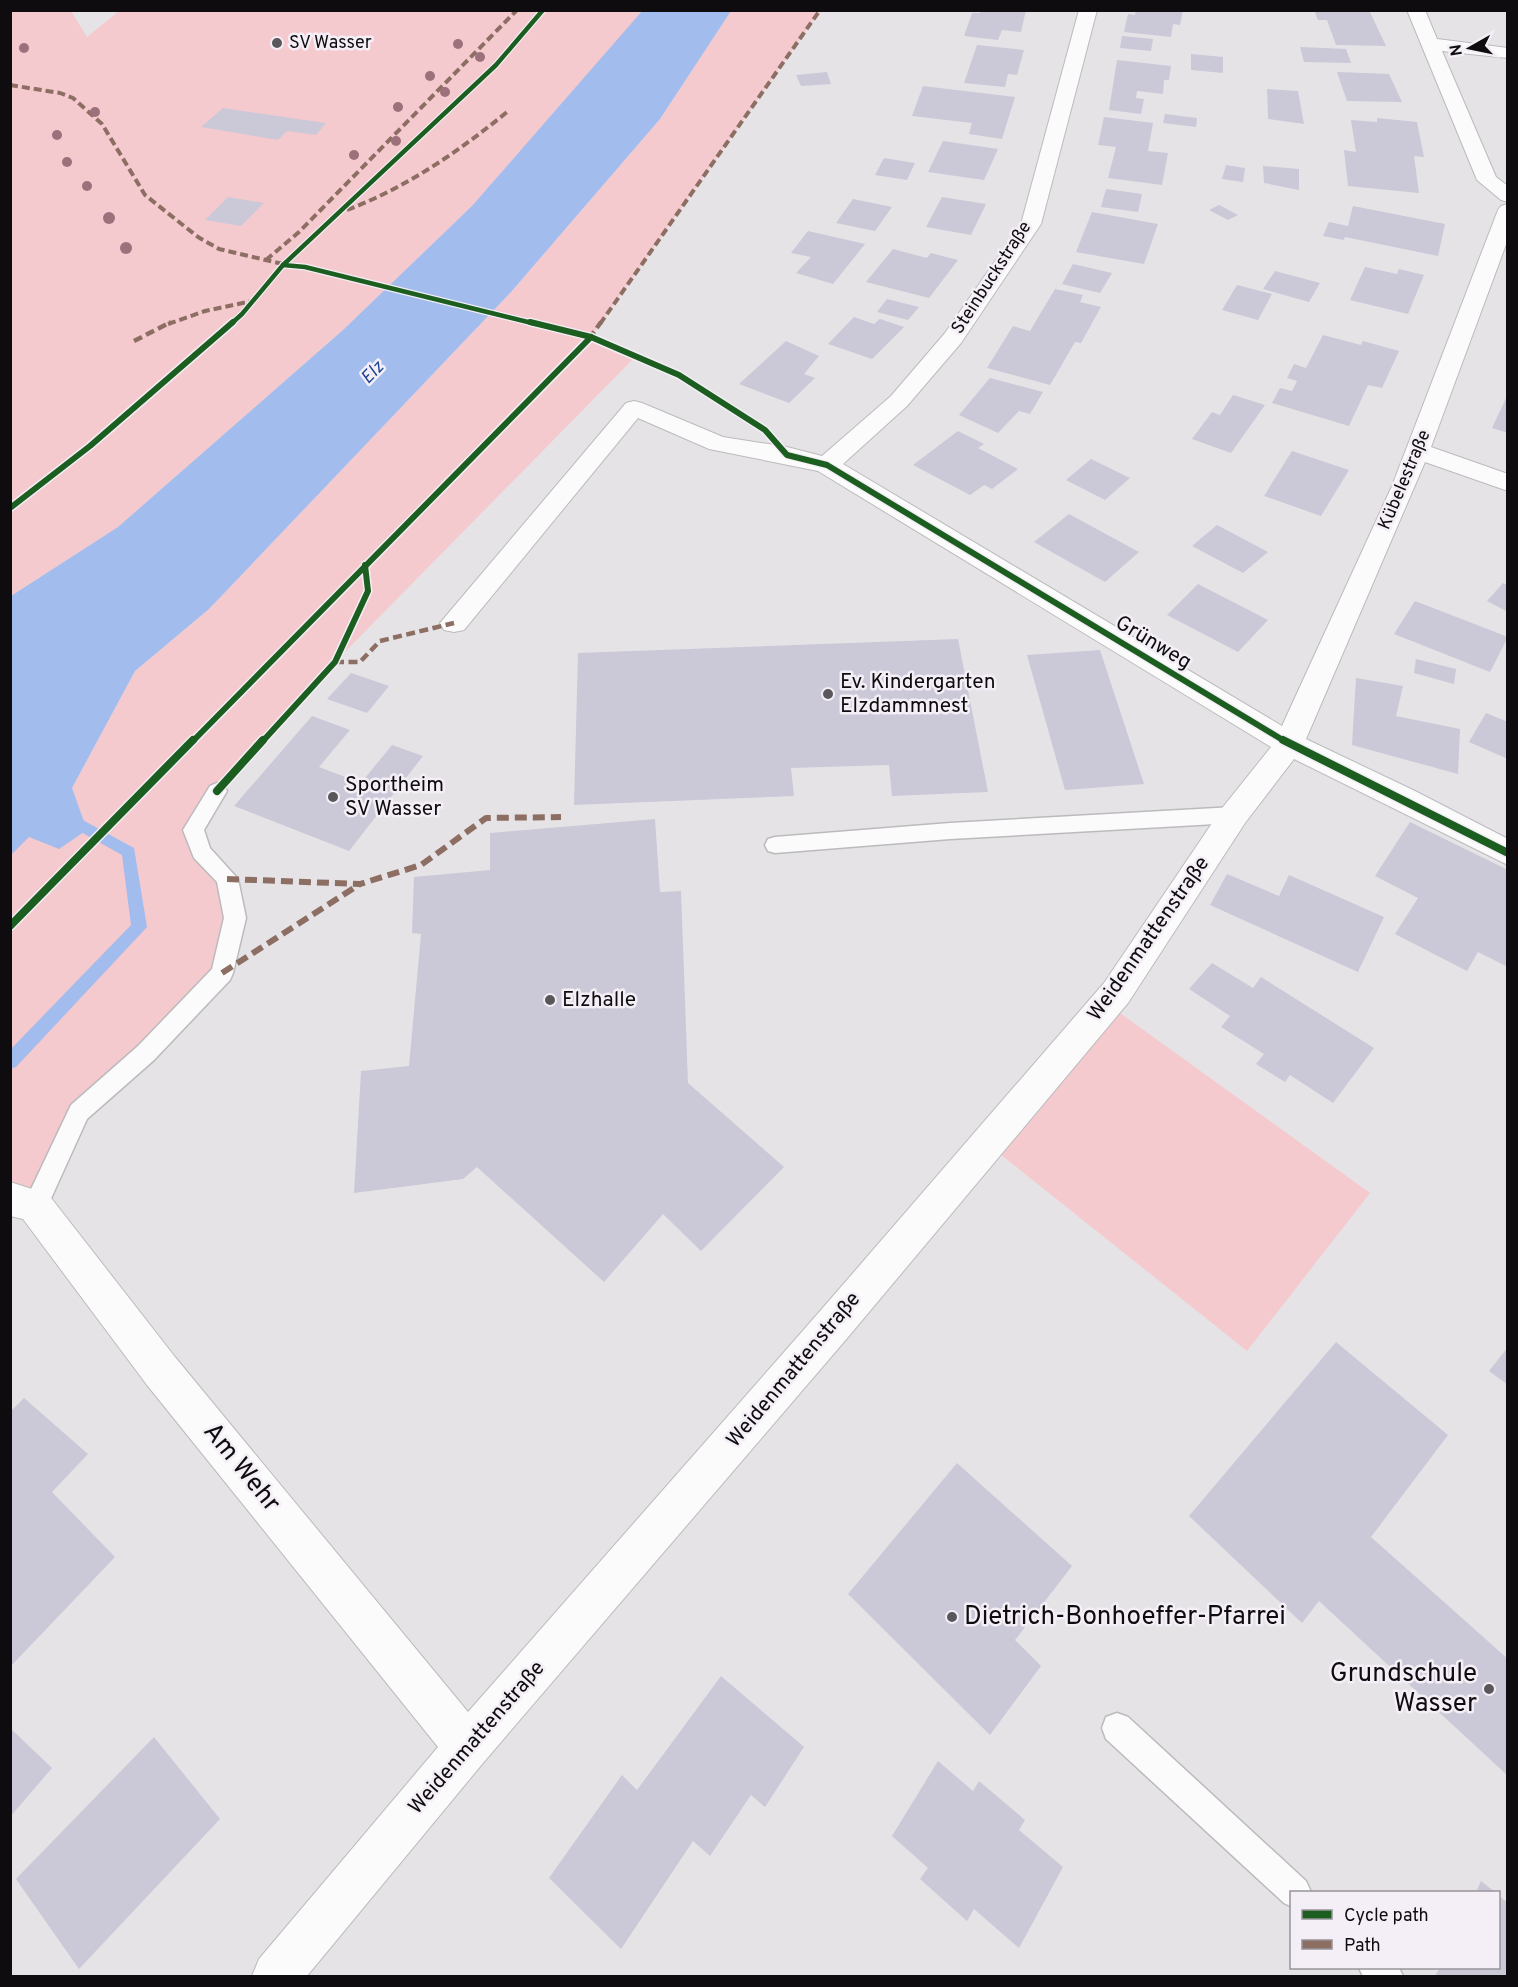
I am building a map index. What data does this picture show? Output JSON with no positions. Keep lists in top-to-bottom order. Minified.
{"streets":{"street":["Steinbuckstraße","Kübelestraße","Grünweg","Weidenmattenstraße","Am Wehr"]},"crossings":[["Steinbuckstraße","Grünweg"],["Kübelestraße","Grünweg"],["Kübelestraße","Weidenmattenstraße"],["Grünweg","Weidenmattenstraße"],["Weidenmattenstraße","Am Wehr"]],"water":["Elz"],"places":["SV Wasser","Ev. Kindergarten Elzdammnest","Sportheim SV Wasser","Elzhalle","Dietrich-Bonhoeffer-Pfarrei","Grundschule Wasser"],"legend":["Cycle path","Path"],"north":"left"}
